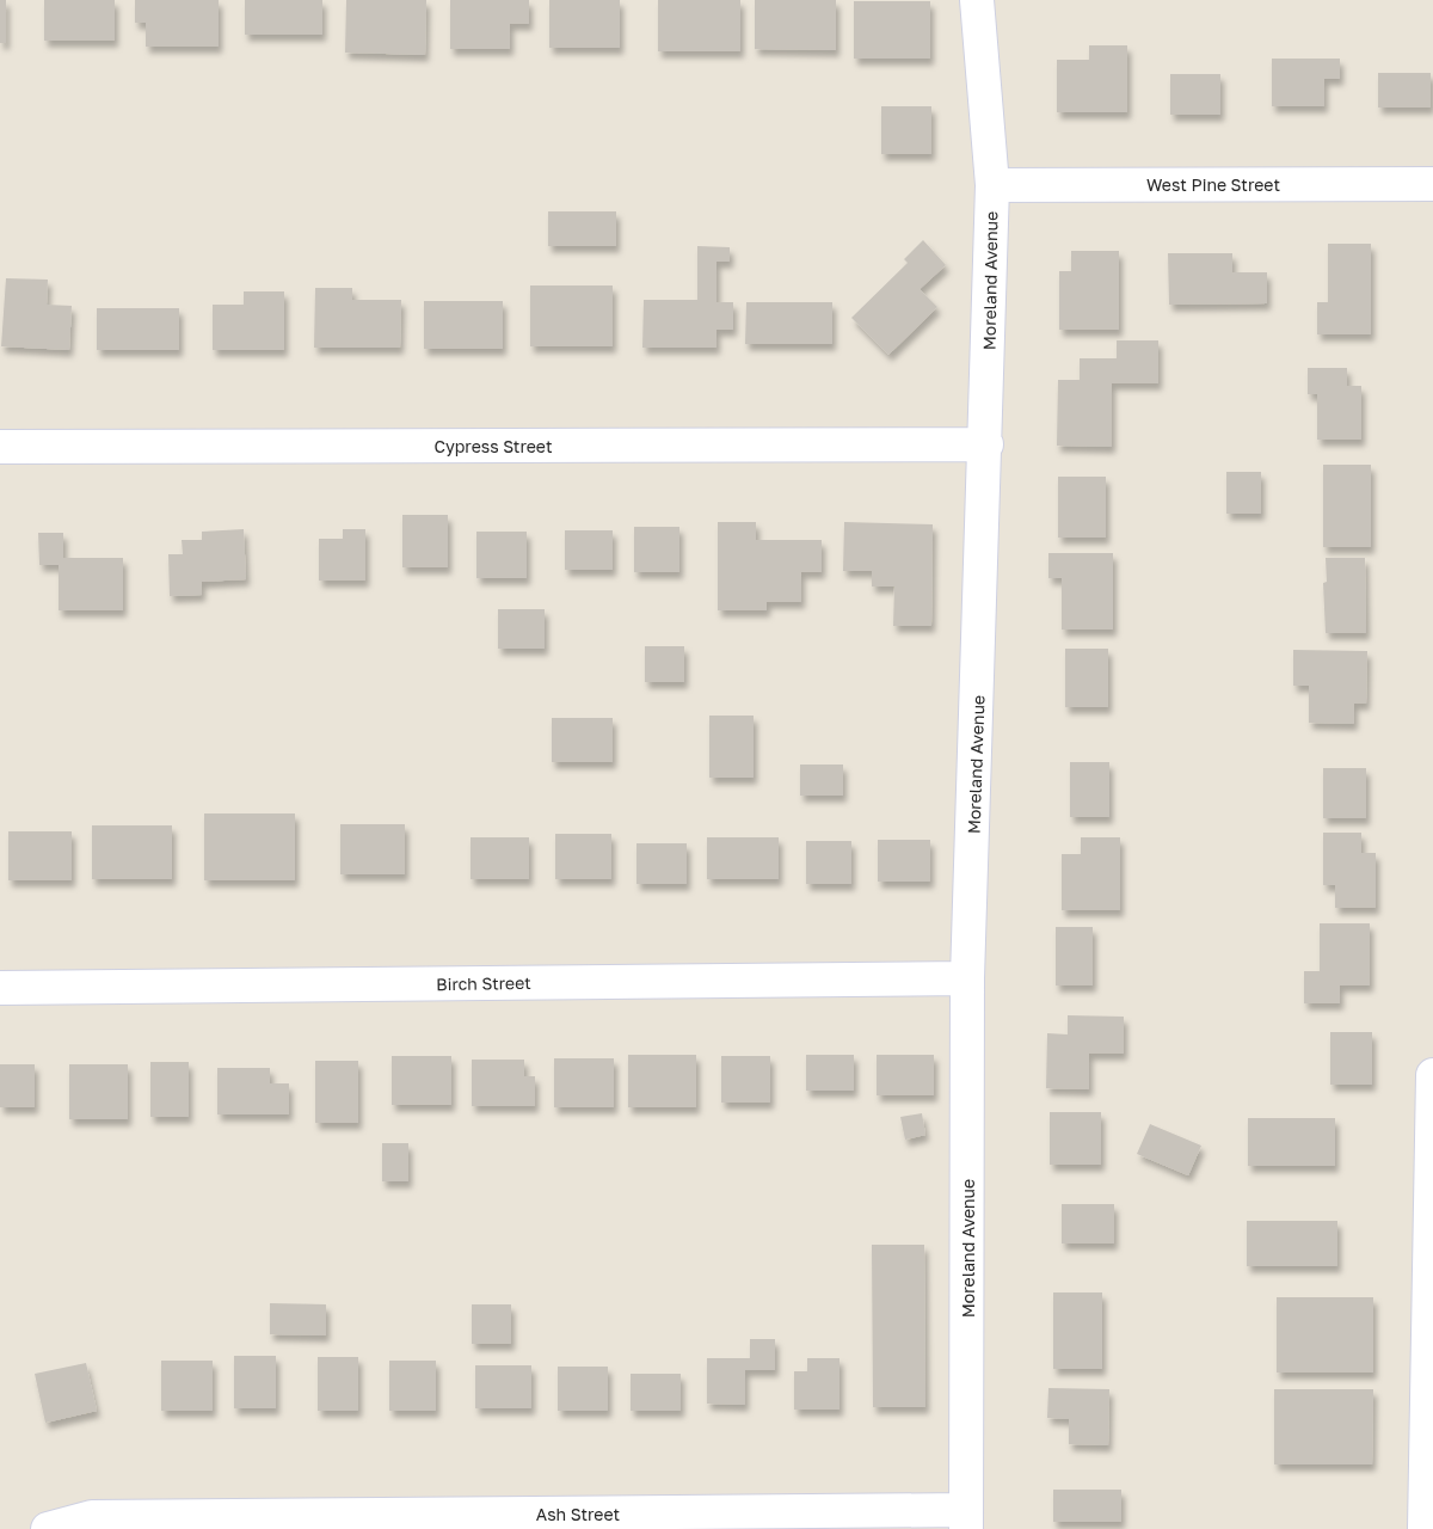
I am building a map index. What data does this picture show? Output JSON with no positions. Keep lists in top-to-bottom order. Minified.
{"streets":{"street":["West Pine Street","Moreland Avenue","Cypress Street","Birch Street","Ash Street"]},"crossings":[["West Pine Street","Moreland Avenue"],["Moreland Avenue","Cypress Street"],["Moreland Avenue","Birch Street"],["Moreland Avenue","Ash Street"]]}
